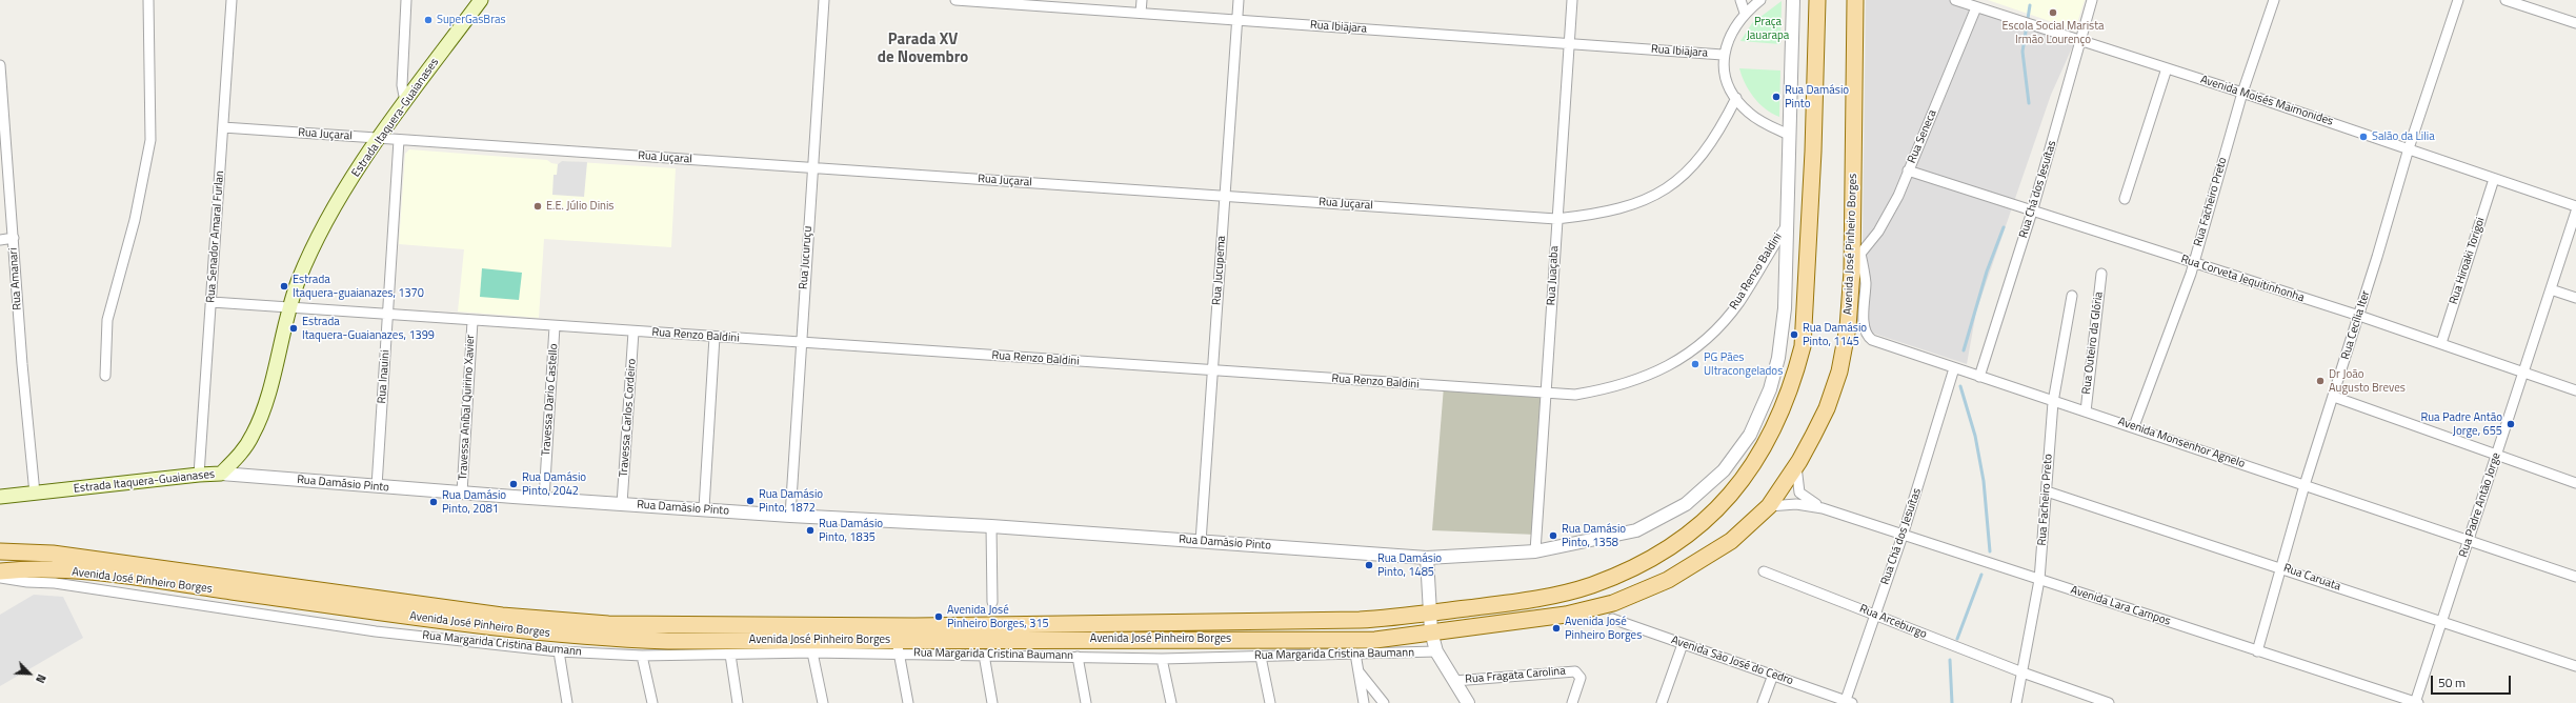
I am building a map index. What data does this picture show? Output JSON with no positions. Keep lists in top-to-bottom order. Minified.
{"streets":{"main road":["Estrada Itaquera-Guaianases","Avenida José Pinheiro Borges"],"street":["Rua Ibiajara","Avenida Moisés Maimonides","Rua Juçaral","Rua Seneca","Rua Chá dos Jesuítas","Rua Facheiro Preto","Rua Senador Amaral Furlan","Rua Jucuruçu","Rua Hiroaki Torigoi","Rua Jucupema","Rua Renzo Baldini","Rua Juaçaba","Rua Amanari","Rua Corveta Jequitinhonha","Rua Cecília Iter","Rua Outeiro da Glória","Rua Inauini","Travessa Dario Castello","Travessa Aníbal Quirino Xavier","Travessa Carlos Cordeiro","Avenida Monsenhor Agnelo","Rua Damásio Pinto","Rua Padre Antão Jorge","Rua Caruata","Avenida Lara Campos","Rua Arceburgo","Rua Margarida Cristina Baumann","Avenida São José do Cedro","Rua Fragata Carolina"]},"crossings":[["Rua Ibiajara","Rua Jucupema"],["Rua Ibiajara","Rua Juaçaba"],["Avenida Moisés Maimonides","Rua Seneca"],["Avenida Moisés Maimonides","Rua Chá dos Jesuítas"],["Avenida Moisés Maimonides","Rua Facheiro Preto"],["Avenida Moisés Maimonides","Rua Hiroaki Torigoi"],["Avenida Moisés Maimonides","Rua Cecília Iter"],["Estrada Itaquera-Guaianases","Rua Juçaral"],["Estrada Itaquera-Guaianases","Rua Senador Amaral Furlan"],["Estrada Itaquera-Guaianases","Rua Renzo Baldini"],["Estrada Itaquera-Guaianases","Rua Amanari"],["Estrada Itaquera-Guaianases","Rua Damásio Pinto"],["Rua Juçaral","Rua Senador Amaral Furlan"],["Rua Juçaral","Rua Jucuruçu"],["Rua Juçaral","Rua Jucupema"],["Rua Juçaral","Rua Juaçaba"],["Rua Juçaral","Rua Inauini"],["Rua Seneca","Avenida José Pinheiro Borges"],["Rua Seneca","Rua Corveta Jequitinhonha"],["Rua Seneca","Avenida Monsenhor Agnelo"],["Rua Chá dos Jesuítas","Rua Corveta Jequitinhonha"],["Rua Chá dos Jesuítas","Avenida Monsenhor Agnelo"],["Rua Chá dos Jesuítas","Avenida Lara Campos"],["Rua Chá dos Jesuítas","Rua Arceburgo"],["Rua Chá dos Jesuítas","Avenida São José do Cedro"],["Rua Facheiro Preto","Rua Corveta Jequitinhonha"],["Rua Facheiro Preto","Avenida Monsenhor Agnelo"],["Rua Facheiro Preto","Rua Caruata"],["Rua Facheiro Preto","Avenida Lara Campos"],["Rua Facheiro Preto","Rua Arceburgo"],["Rua Senador Amaral Furlan","Rua Renzo Baldini"],["Avenida José Pinheiro Borges","Avenida Monsenhor Agnelo"],["Avenida José Pinheiro Borges","Avenida Lara Campos"],["Avenida José Pinheiro Borges","Rua Margarida Cristina Baumann"],["Rua Jucuruçu","Rua Renzo Baldini"],["Rua Jucuruçu","Rua Damásio Pinto"],["Rua Hiroaki Torigoi","Rua Corveta Jequitinhonha"],["Rua Jucupema","Rua Renzo Baldini"],["Rua Jucupema","Rua Damásio Pinto"],["Rua Renzo Baldini","Rua Juaçaba"],["Rua Renzo Baldini","Rua Inauini"],["Rua Renzo Baldini","Travessa Dario Castello"],["Rua Renzo Baldini","Travessa Aníbal Quirino Xavier"],["Rua Renzo Baldini","Travessa Carlos Cordeiro"],["Rua Renzo Baldini","Rua Damásio Pinto"],["Rua Juaçaba","Rua Damásio Pinto"],["Rua Corveta Jequitinhonha","Rua Cecília Iter"],["Rua Corveta Jequitinhonha","Rua Padre Antão Jorge"],["Rua Cecília Iter","Avenida Monsenhor Agnelo"],["Rua Cecília Iter","Rua Caruata"],["Rua Cecília Iter","Avenida Lara Campos"],["Rua Outeiro da Glória","Avenida Monsenhor Agnelo"],["Rua Inauini","Rua Damásio Pinto"],["Travessa Dario Castello","Rua Damásio Pinto"],["Travessa Aníbal Quirino Xavier","Rua Damásio Pinto"],["Travessa Carlos Cordeiro","Rua Damásio Pinto"],["Avenida Monsenhor Agnelo","Rua Padre Antão Jorge"],["Rua Padre Antão Jorge","Rua Caruata"],["Rua Padre Antão Jorge","Avenida Lara Campos"]],"districts":["Parada XV de Novembro"],"parks":["Praça Jauarapa"],"places":["Escola Social Marista Irmão Lourenço","SuperGasBras","Rua Damásio Pinto","Salão da Lilia","E.E. Júlio Dinis","Estrada Itaquera-guaianazes, 1370","Estrada Itaquera-Guaianazes, 1399","Rua Damásio Pinto, 1145","PG Pães Ultracongelados","Dr João Augusto Breves","Rua Padre Antão Jorge, 655","Rua Damásio Pinto, 2042","Rua Damásio Pinto, 1872","Rua Damásio Pinto, 2081","Rua Damásio Pinto, 1835","Rua Damásio Pinto, 1358","Rua Damásio Pinto, 1485","Avenida José Pinheiro Borges, 315","Avenida José Pinheiro Borges"],"scale_bar":"50 m","north":"bottom right"}
